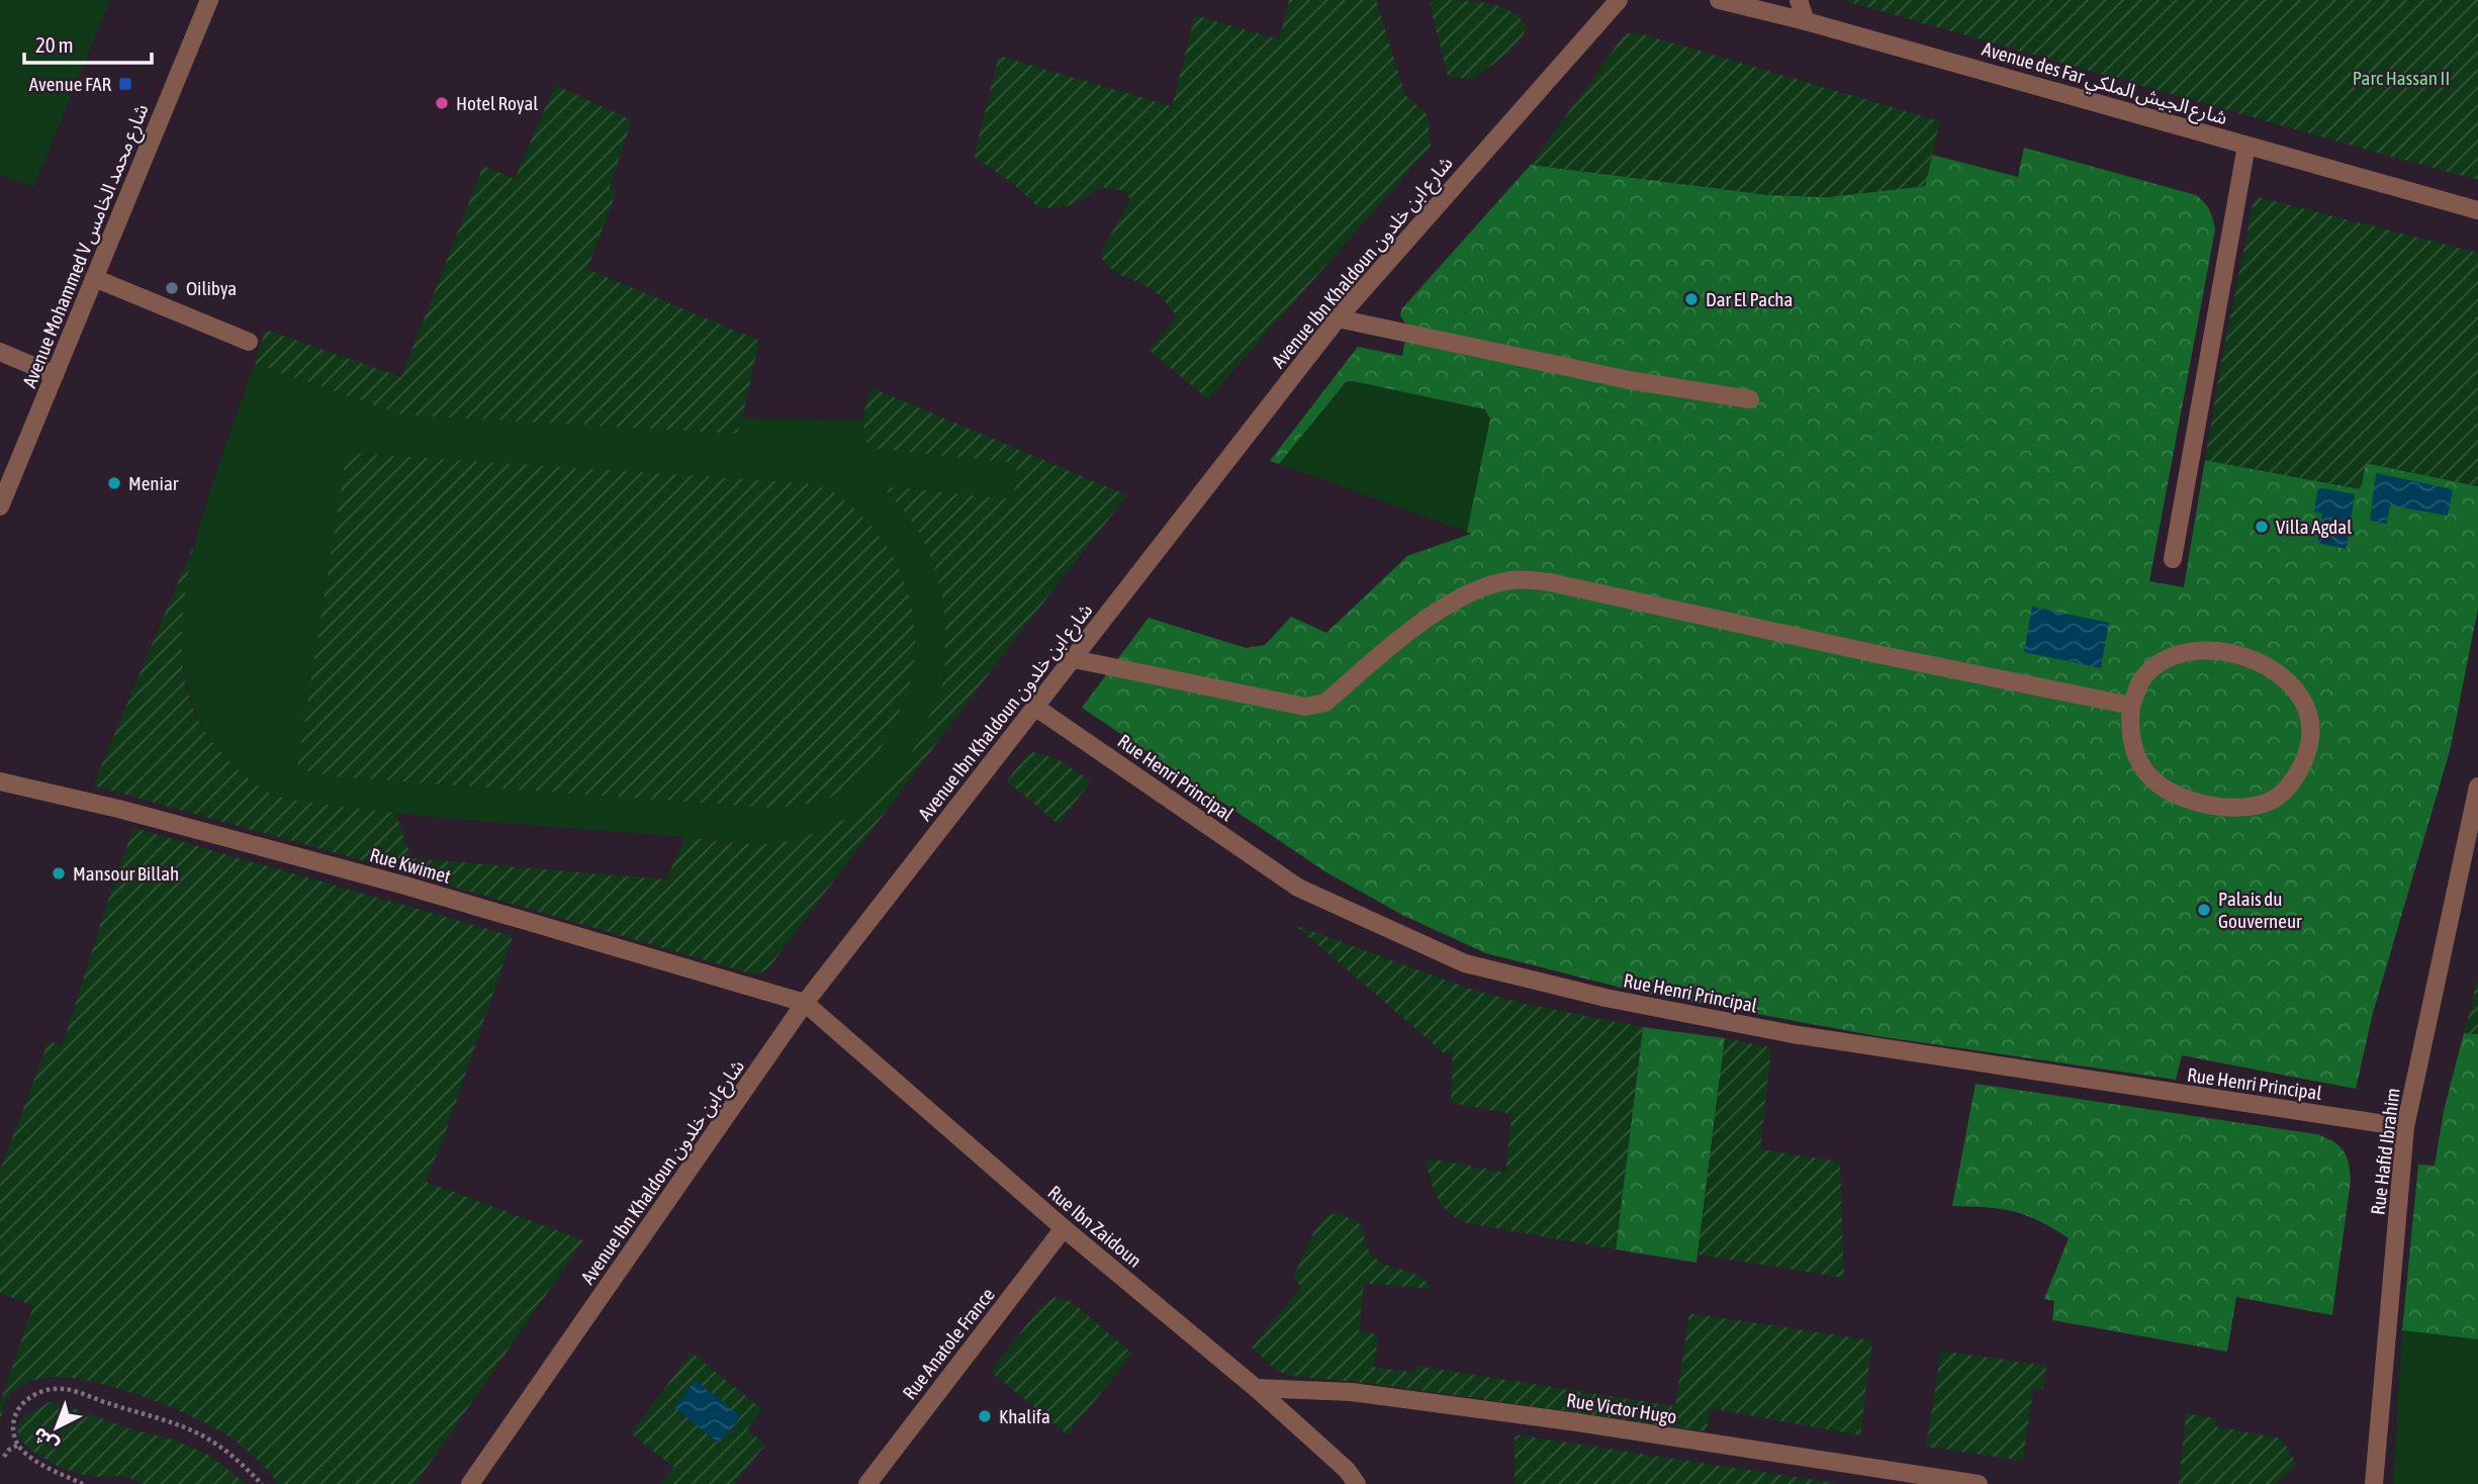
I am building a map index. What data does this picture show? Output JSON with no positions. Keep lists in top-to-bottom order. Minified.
{"streets":{"street":["Avenue des Far شارع الجيش الملكي","Avenue Mohammed V شارع محمد الخامس","Avenue Ibn Khaldoun شارع ابن خلدون","Rue Henri Principal","Rue Kwimet","Rue Hafid Ibrahim","Rue Ibn Zaidoun","Rue Anatole France","Rue Victor Hugo"]},"crossings":[["Avenue Ibn Khaldoun شارع ابن خلدون","Rue Henri Principal"],["Avenue Ibn Khaldoun شارع ابن خلدون","Rue Kwimet"],["Avenue Ibn Khaldoun شارع ابن خلدون","Rue Ibn Zaidoun"],["Rue Henri Principal","Rue Hafid Ibrahim"],["Rue Kwimet","Rue Ibn Zaidoun"],["Rue Ibn Zaidoun","Rue Anatole France"],["Rue Ibn Zaidoun","Rue Victor Hugo"]],"parks":["Parc Hassan II"],"places":{"transit":["Avenue FAR"],"other":["Hotel Royal","Oilibya","Dar El Pacha","Meniar","Villa Agdal","Mansour Billah","Palais du Gouverneur","Khalifa"]},"scale_bar":"20 m","north":"bottom left"}
